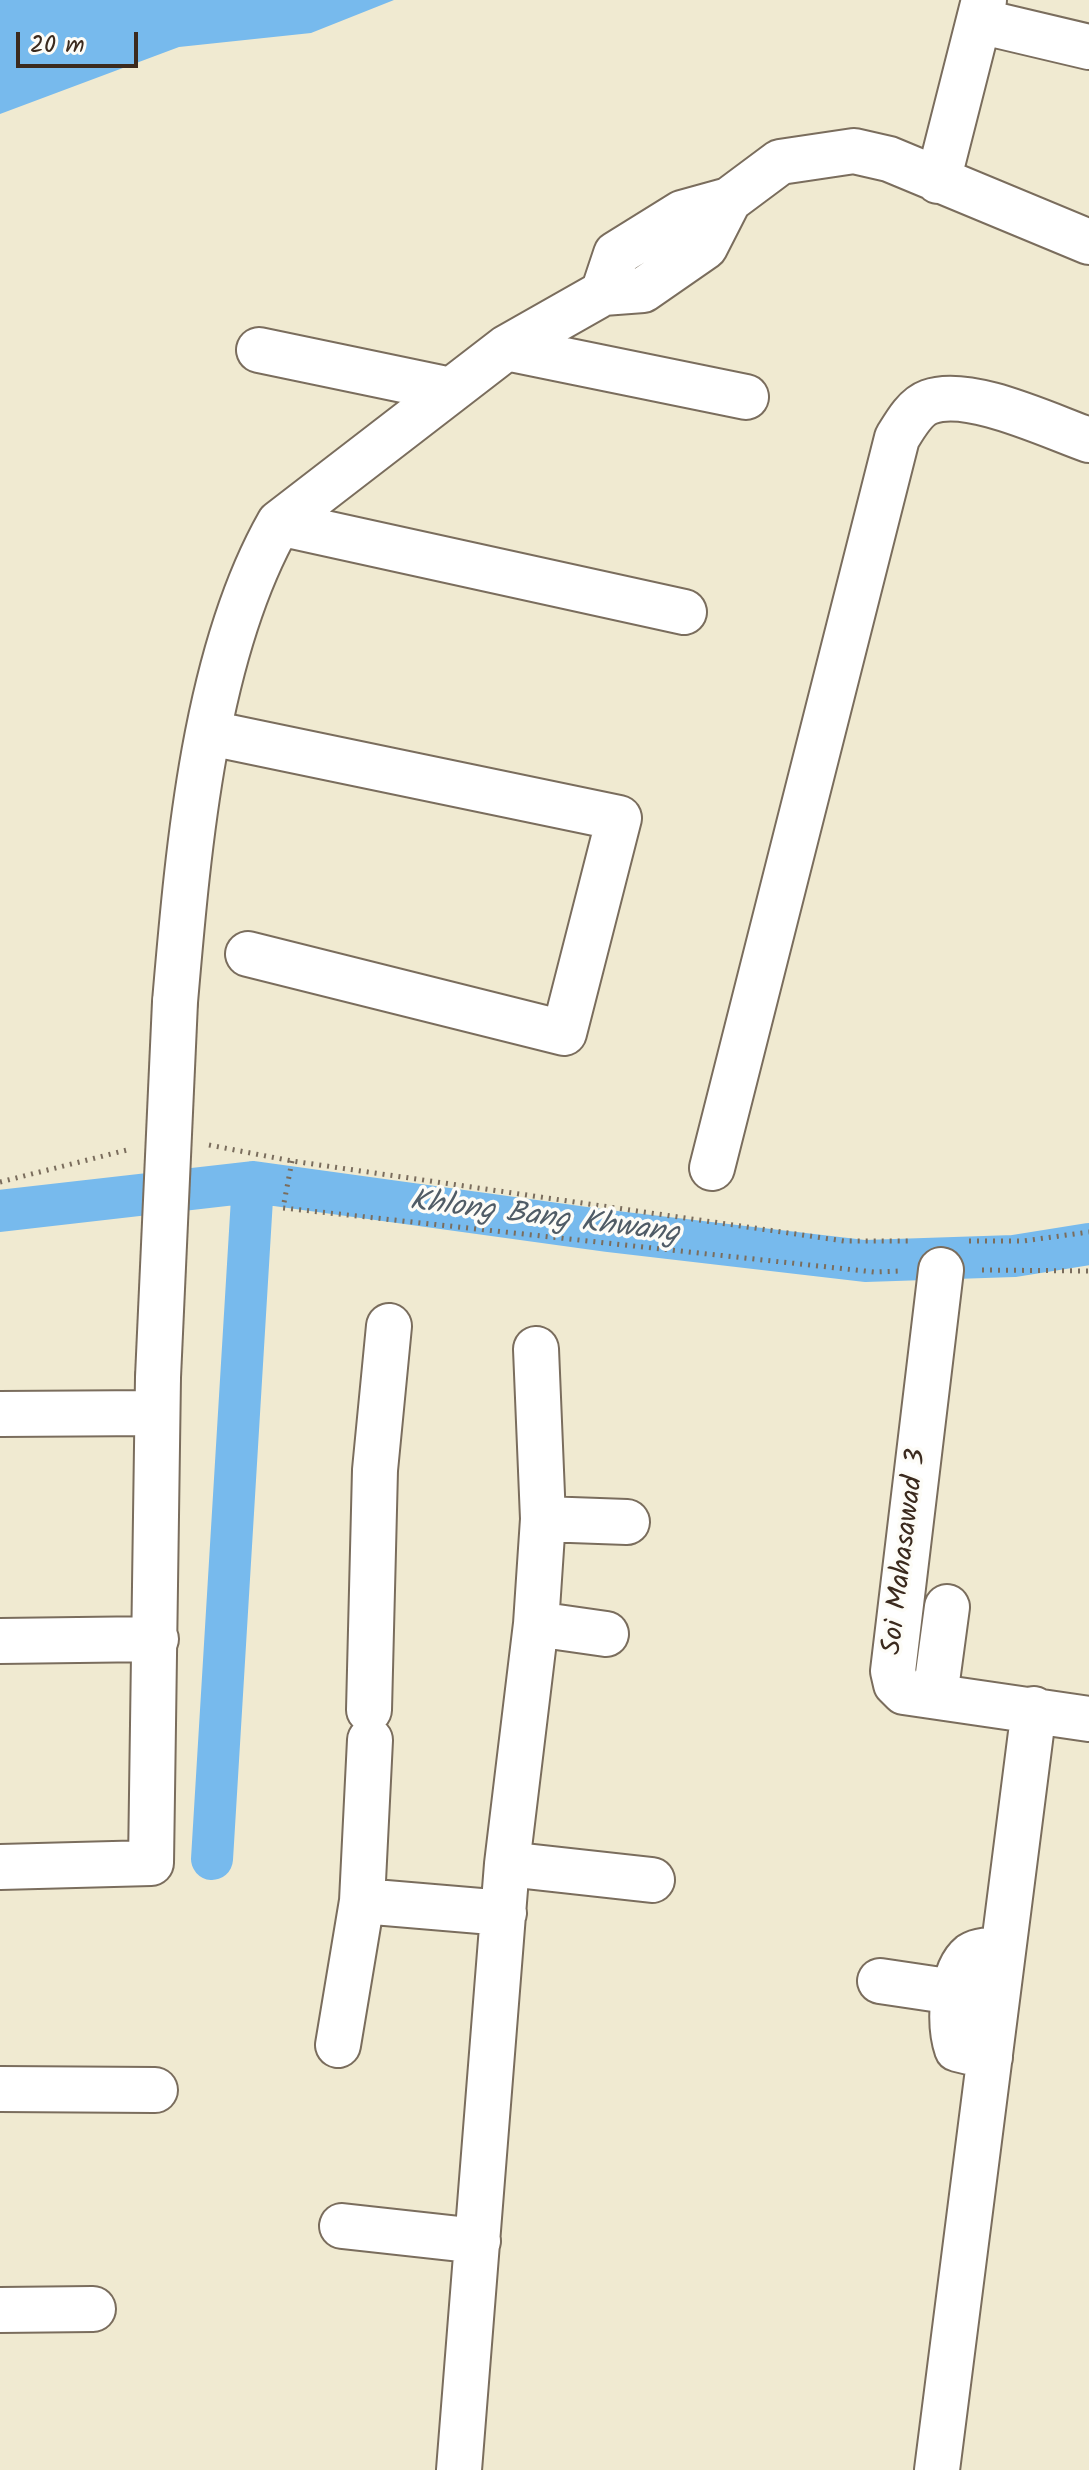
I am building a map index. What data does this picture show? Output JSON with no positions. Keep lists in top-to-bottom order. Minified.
{"streets":{"street":["Soi Mahasawad 3"]},"water":["Khlong Bang Khwang"],"scale_bar":"20 m"}
